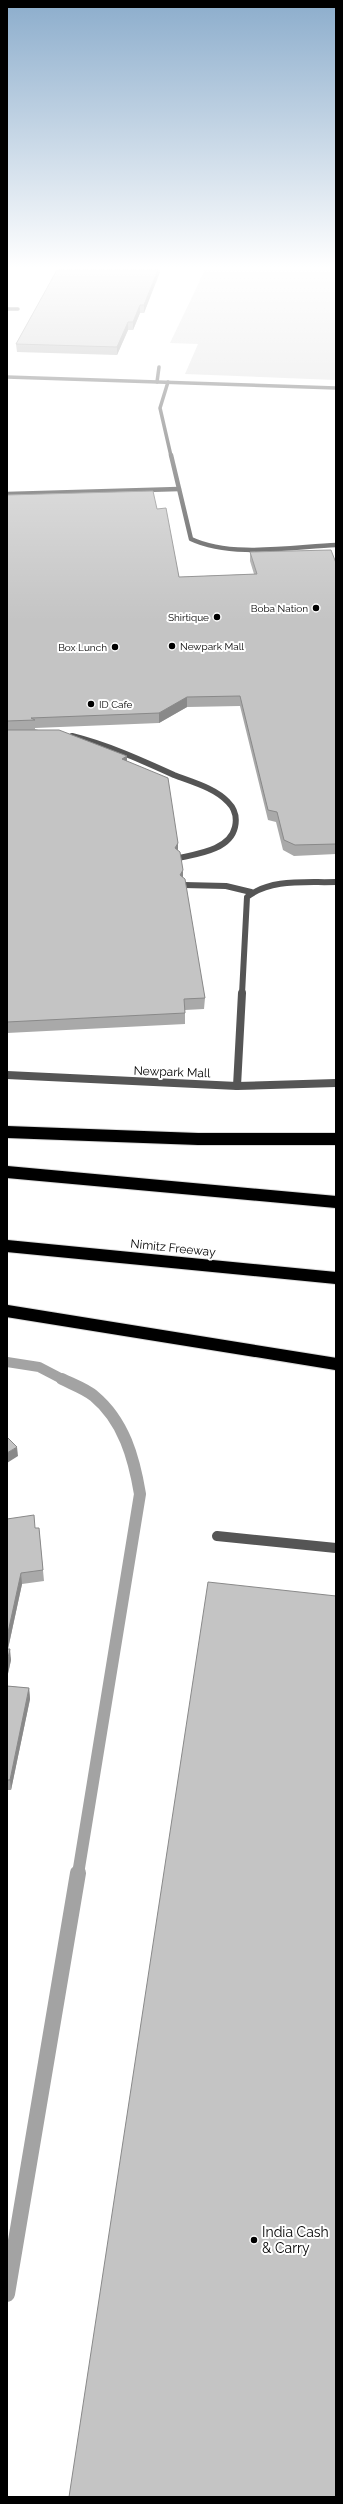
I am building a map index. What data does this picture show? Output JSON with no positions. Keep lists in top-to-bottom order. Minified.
{"streets":{"highway":["Nimitz Freeway"],"street":["Newpark Mall"]},"places":["Boba Nation","Shirtique","Newpark Mall","Box Lunch","ID Cafe","India Cash & Carry"]}
